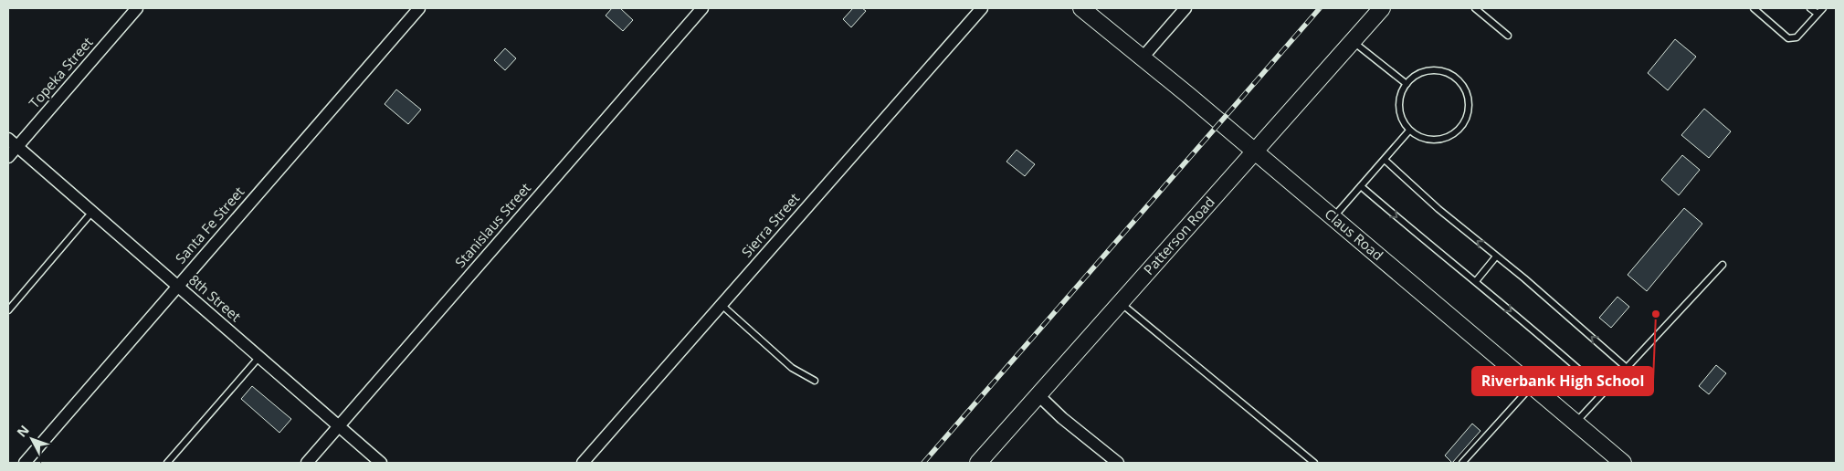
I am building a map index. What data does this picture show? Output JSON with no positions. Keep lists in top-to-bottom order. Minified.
{"streets":{"main road":["Patterson Road","Claus Road"],"street":["Topeka Street","Santa Fe Street","Stanislaus Street","Sierra Street","8th Street"]},"crossings":[["Topeka Street","8th Street"],["Santa Fe Street","8th Street"],["Stanislaus Street","8th Street"],["Patterson Road","Claus Road"]],"places":["Riverbank High School"],"north":"top left"}
